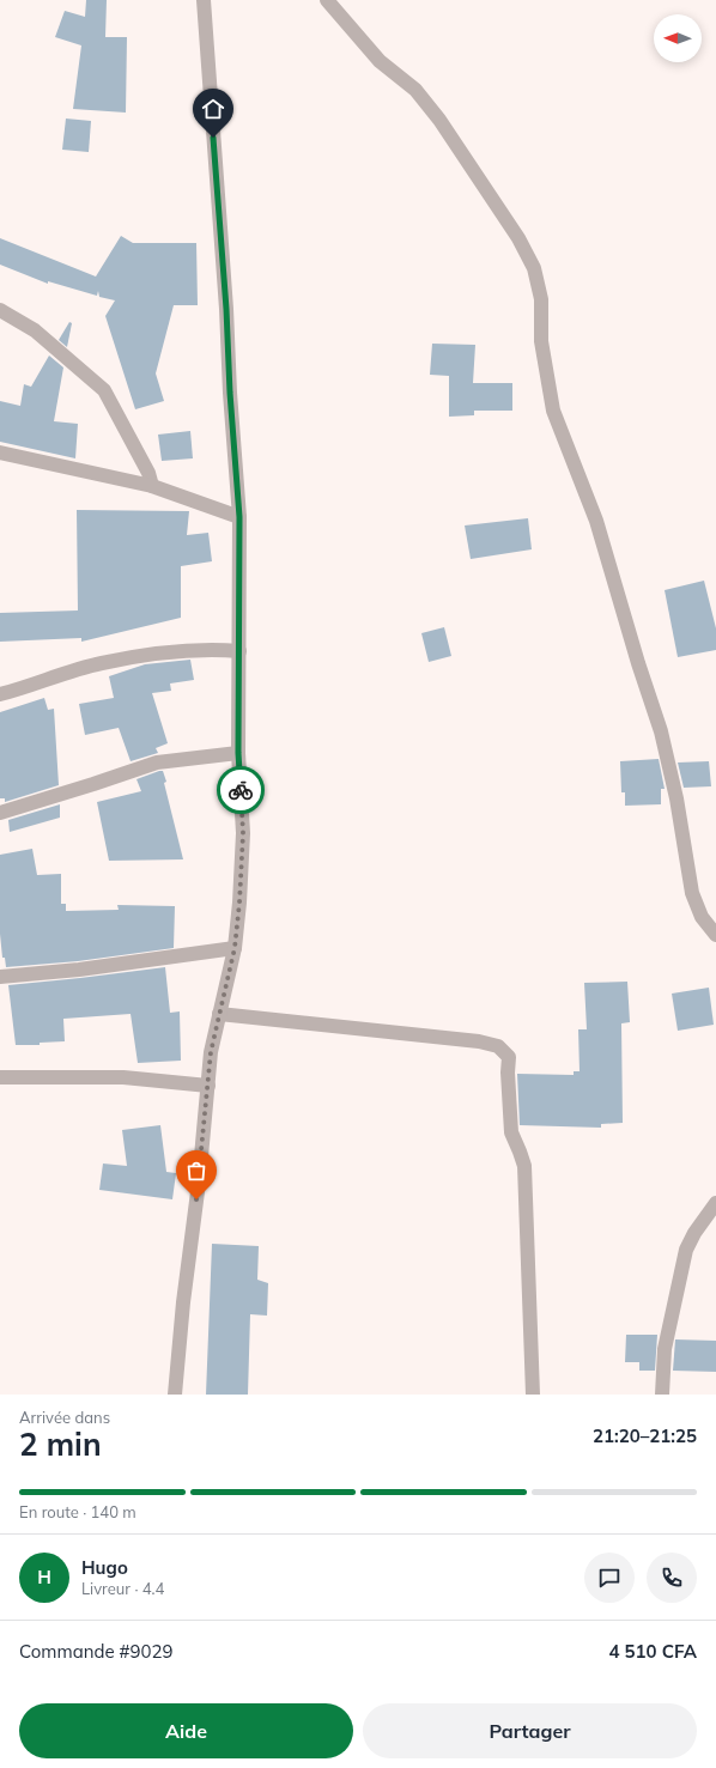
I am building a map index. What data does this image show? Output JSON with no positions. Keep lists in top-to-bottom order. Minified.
{"north":"left","page":{"heading":["2 min","Arrivée dans","21:20–21:25"],"panel":["Hugo","Livreur · 4.4","Commande #9029","4 510 CFA"],"bar":"En route · 140 m","round":"H","buttons":["Aide","Partager"]}}
